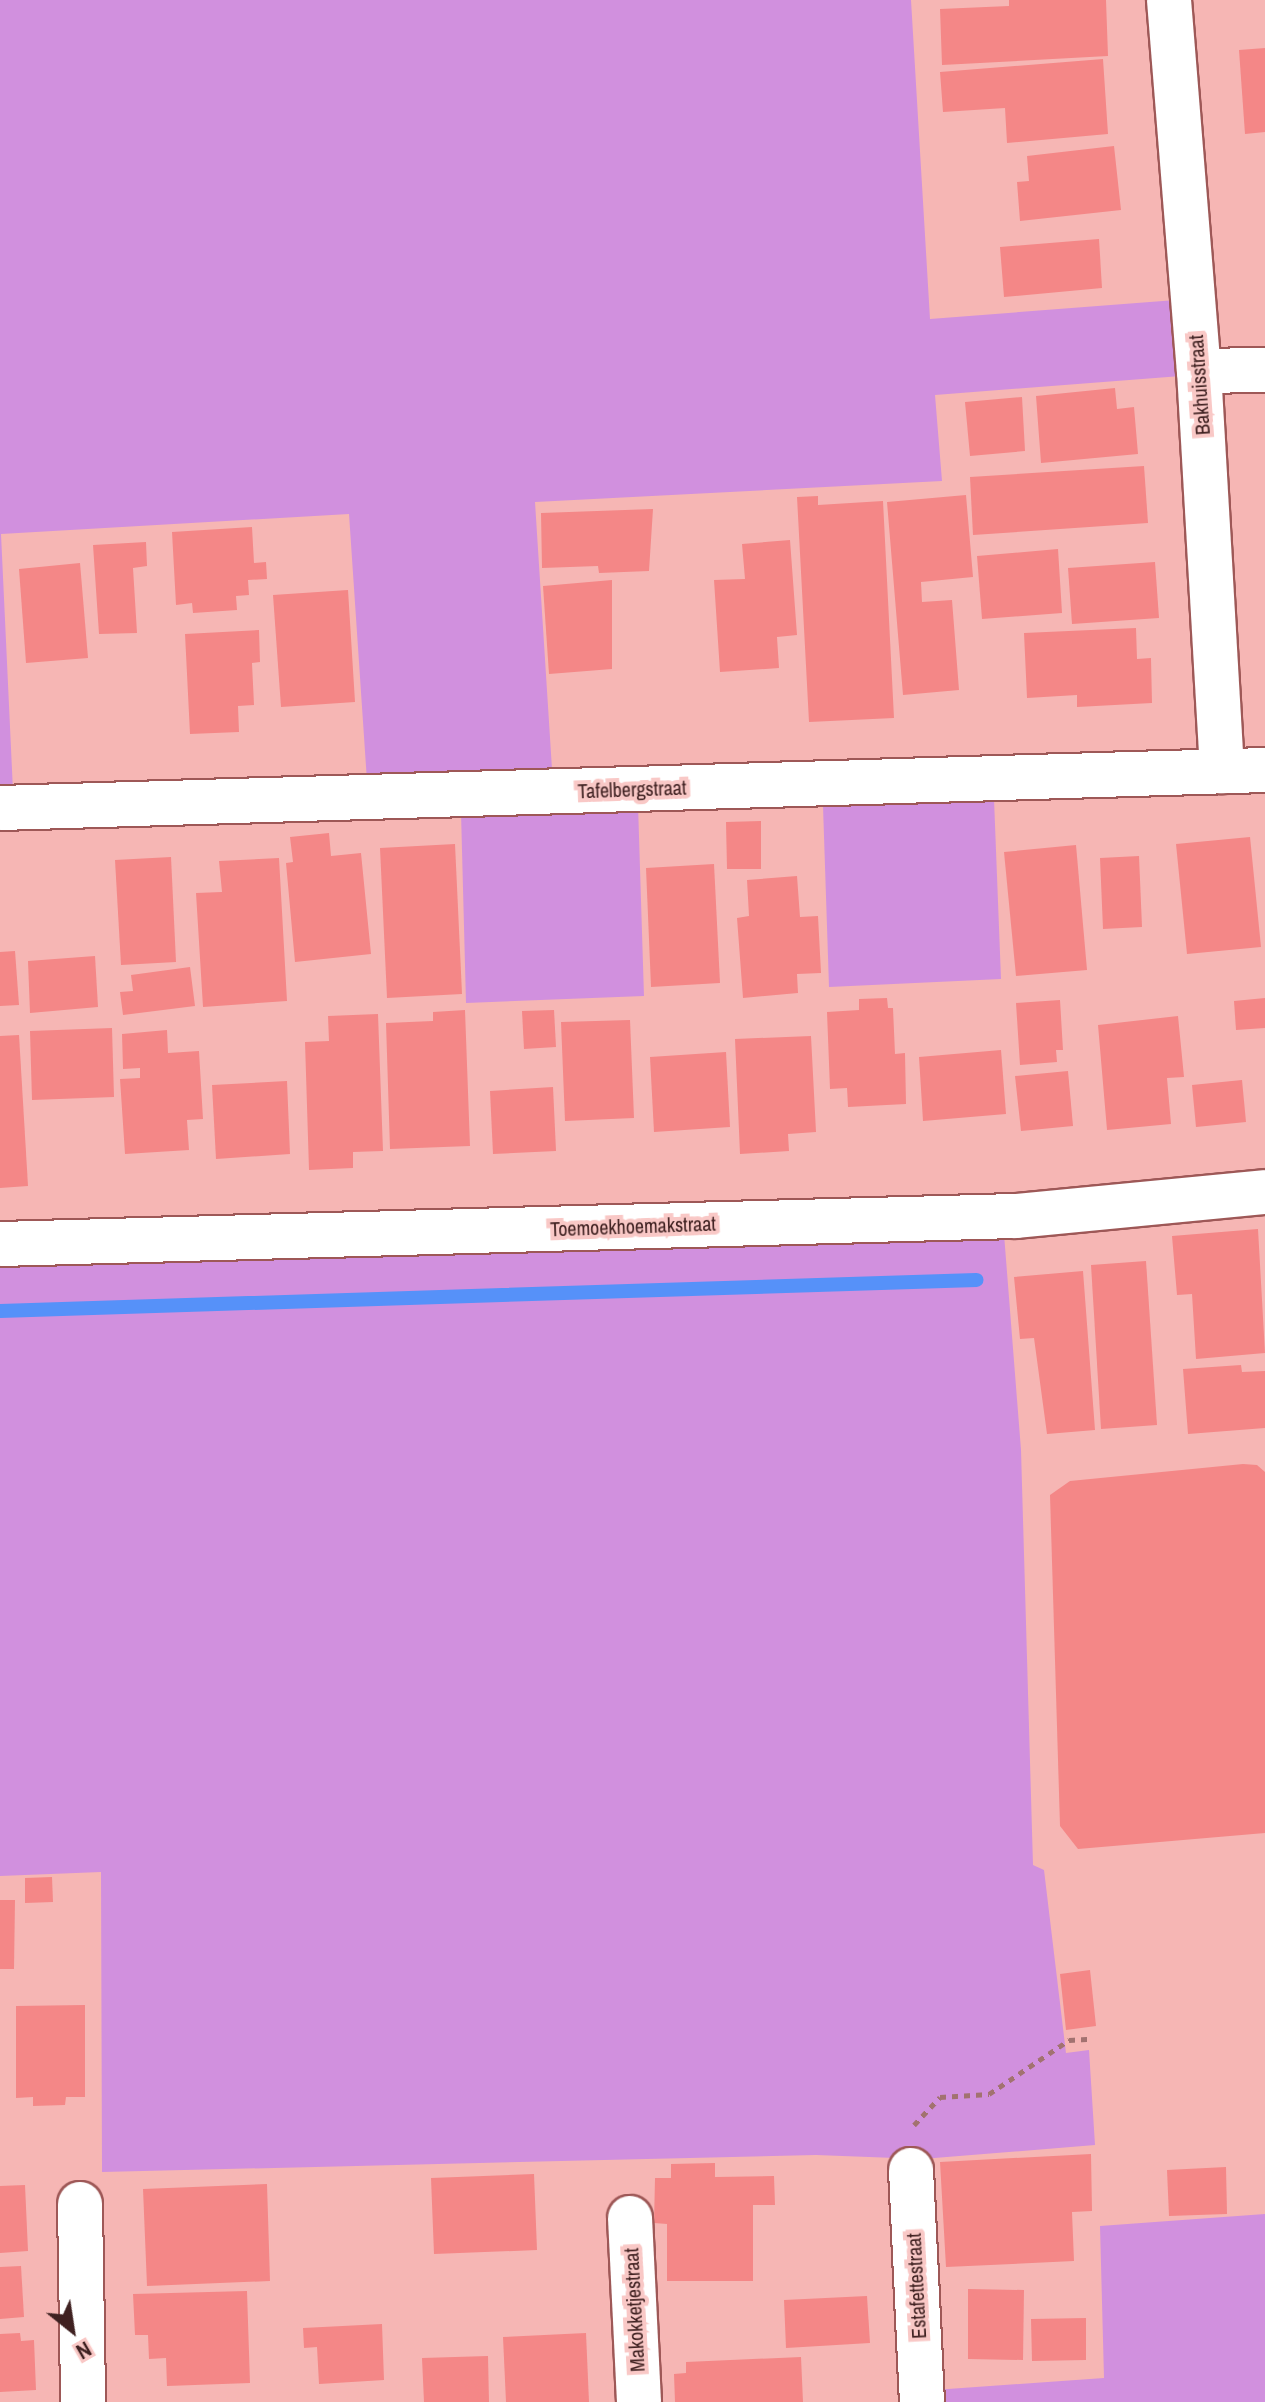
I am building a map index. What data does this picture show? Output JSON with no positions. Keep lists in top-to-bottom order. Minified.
{"streets":{"street":["Bakhuisstraat","Tafelbergstraat","Toemoekhoemakstraat","Estafettestraat","Makokketjestraat"]},"crossings":[["Bakhuisstraat","Tafelbergstraat"]],"north":"bottom right"}
